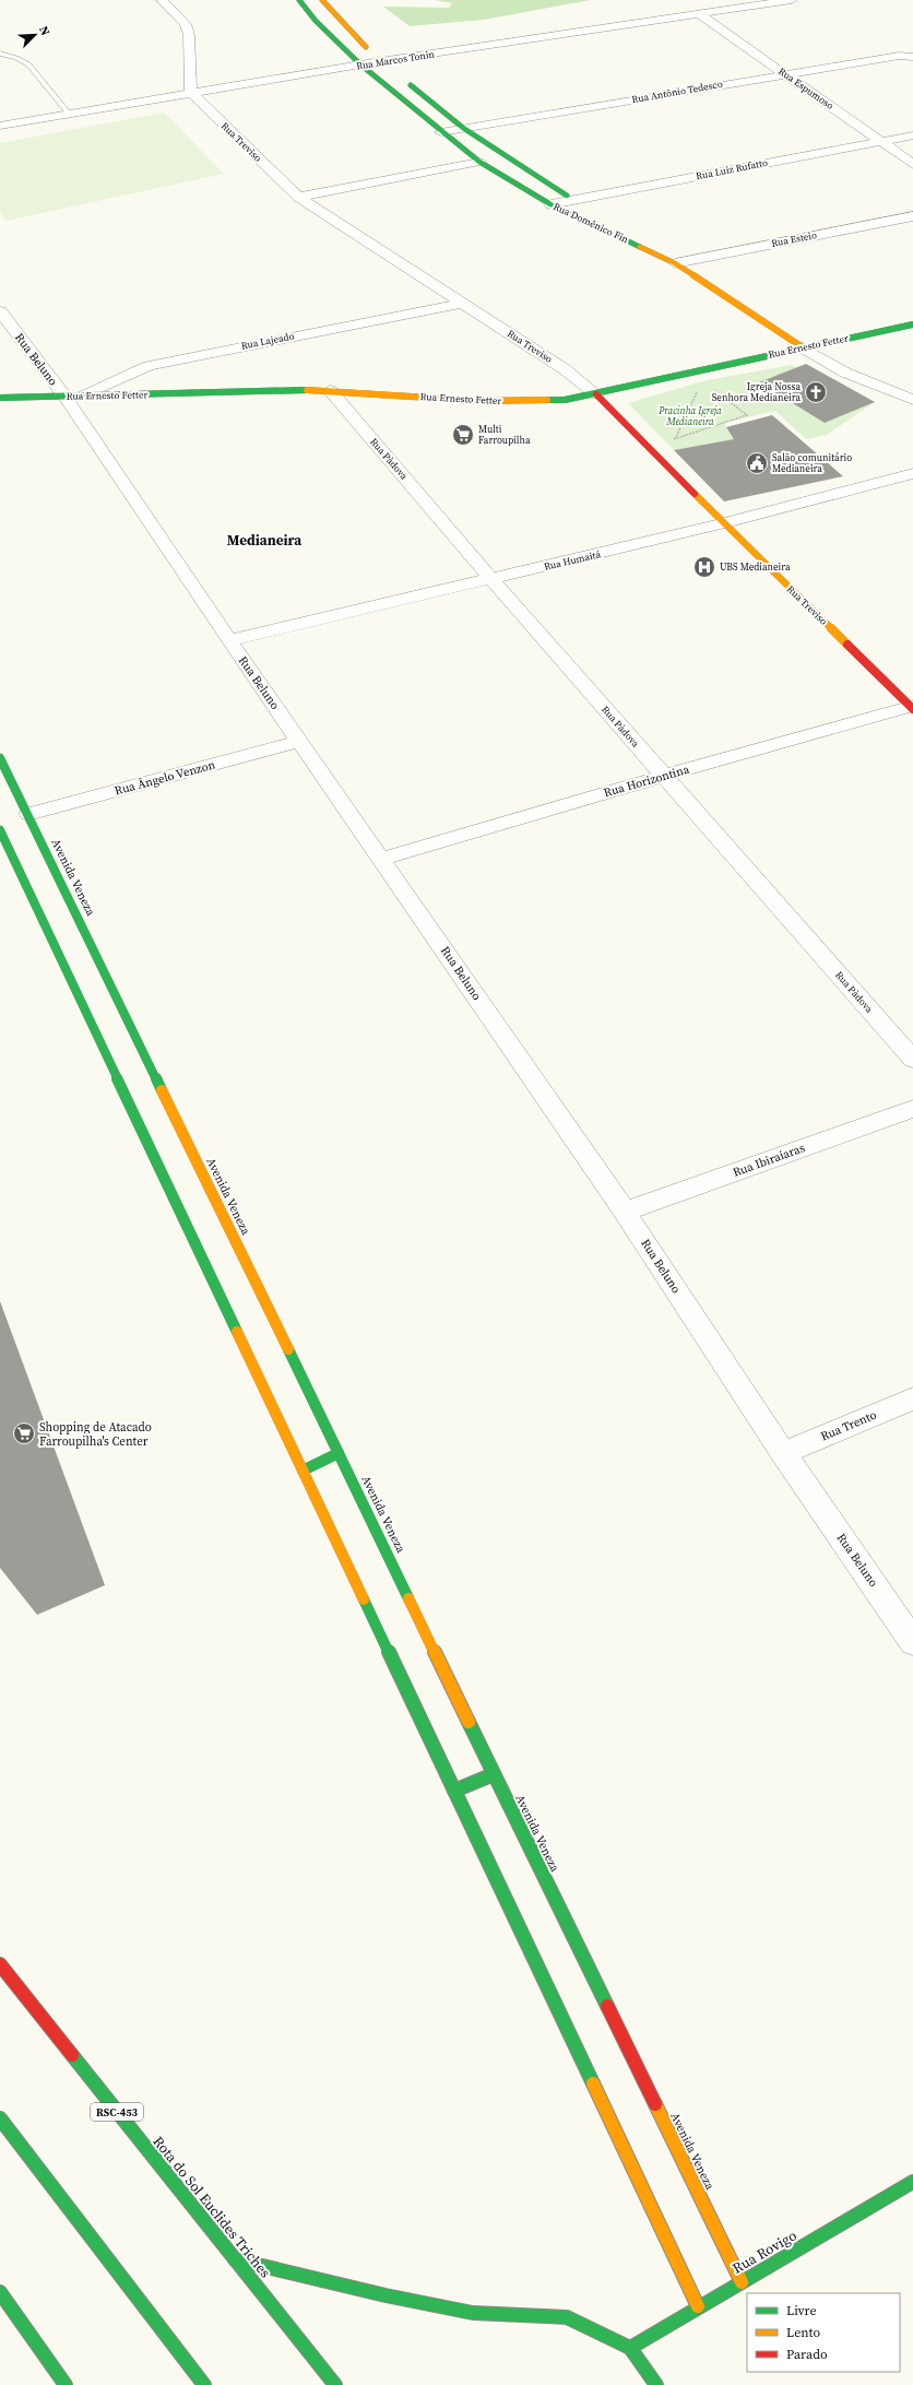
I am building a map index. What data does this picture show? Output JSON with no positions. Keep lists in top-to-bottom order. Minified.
{"streets":{"main road":["Rua Treviso","Rua Domênico Fin","Rua Ernesto Fetter","Avenida Veneza","RSC-453","Rota do Sol Euclides Triches","Rua Rovigo"],"street":["Rua Marcos Tonin","Rua Espumoso","Rua Antônio Tedesco","Rua Luiz Rufatto","Rua Esteio","Rua Lajeado","Rua Beluno","Rua Pàdova","Rua Humaitá","Rua Ângelo Venzon","Rua Horizontina","Rua Ibiraiaras","Rua Trento"]},"crossings":[["Rua Marcos Tonin","Rua Espumoso"],["Rua Marcos Tonin","Rua Treviso"],["Rua Marcos Tonin","Rua Domênico Fin"],["Rua Espumoso","Rua Antônio Tedesco"],["Rua Espumoso","Rua Luiz Rufatto"],["Rua Antônio Tedesco","Rua Domênico Fin"],["Rua Treviso","Rua Lajeado"],["Rua Treviso","Rua Ernesto Fetter"],["Rua Treviso","Rua Humaitá"],["Rua Treviso","Rua Horizontina"],["Rua Luiz Rufatto","Rua Domênico Fin"],["Rua Domênico Fin","Rua Esteio"],["Rua Domênico Fin","Rua Ernesto Fetter"],["Rua Lajeado","Rua Ernesto Fetter"],["Rua Lajeado","Rua Beluno"],["Rua Ernesto Fetter","Rua Beluno"],["Rua Ernesto Fetter","Rua Pàdova"],["Rua Beluno","Rua Humaitá"],["Rua Beluno","Rua Ângelo Venzon"],["Rua Beluno","Rua Horizontina"],["Rua Beluno","Rua Ibiraiaras"],["Rua Beluno","Rua Trento"],["Rua Pàdova","Rua Humaitá"],["Rua Pàdova","Rua Horizontina"],["Rua Ângelo Venzon","Avenida Veneza"],["Avenida Veneza","Rua Rovigo"]],"districts":["Medianeira"],"parks":["Pracinha Igreja Medianeira"],"places":{"church":["Igreja Nossa Senhora Medianeira"],"supermarket":["Multi Farroupilha","Shopping de Atacado Farroupilha's Center"],"public building":["Salão comunitário Medianeira"],"hospital":["UBS Medianeira"]},"legend":["Livre","Lento","Parado"],"north":"top right"}
